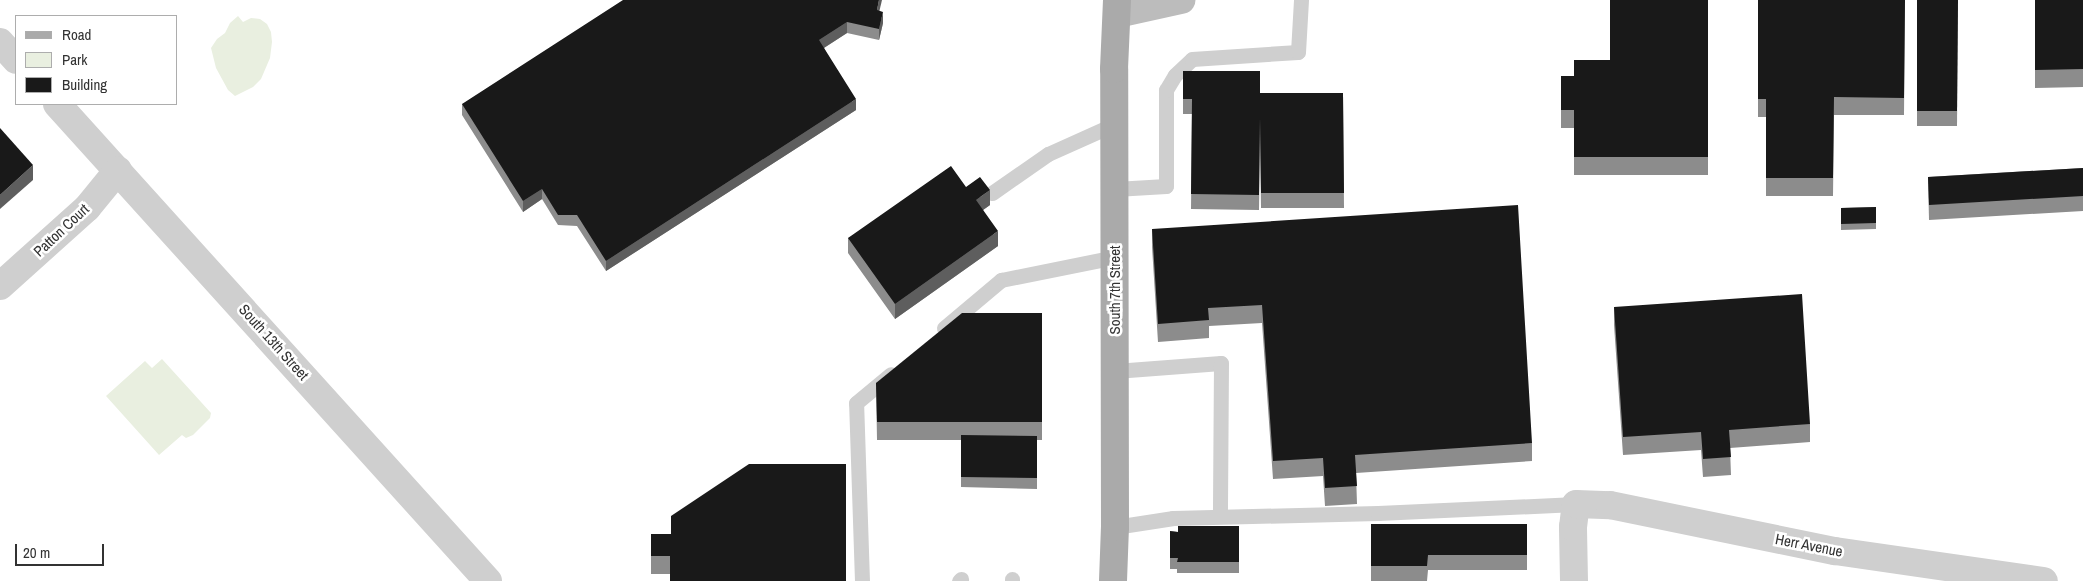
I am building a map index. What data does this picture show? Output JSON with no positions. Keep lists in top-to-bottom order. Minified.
{"streets":{"main road":["South 7th Street"],"street":["Patton Court","South 13th Street","Herr Avenue"]},"crossings":[["Patton Court","South 13th Street"]],"legend":["Road","Park","Building"],"scale_bar":"20 m"}
